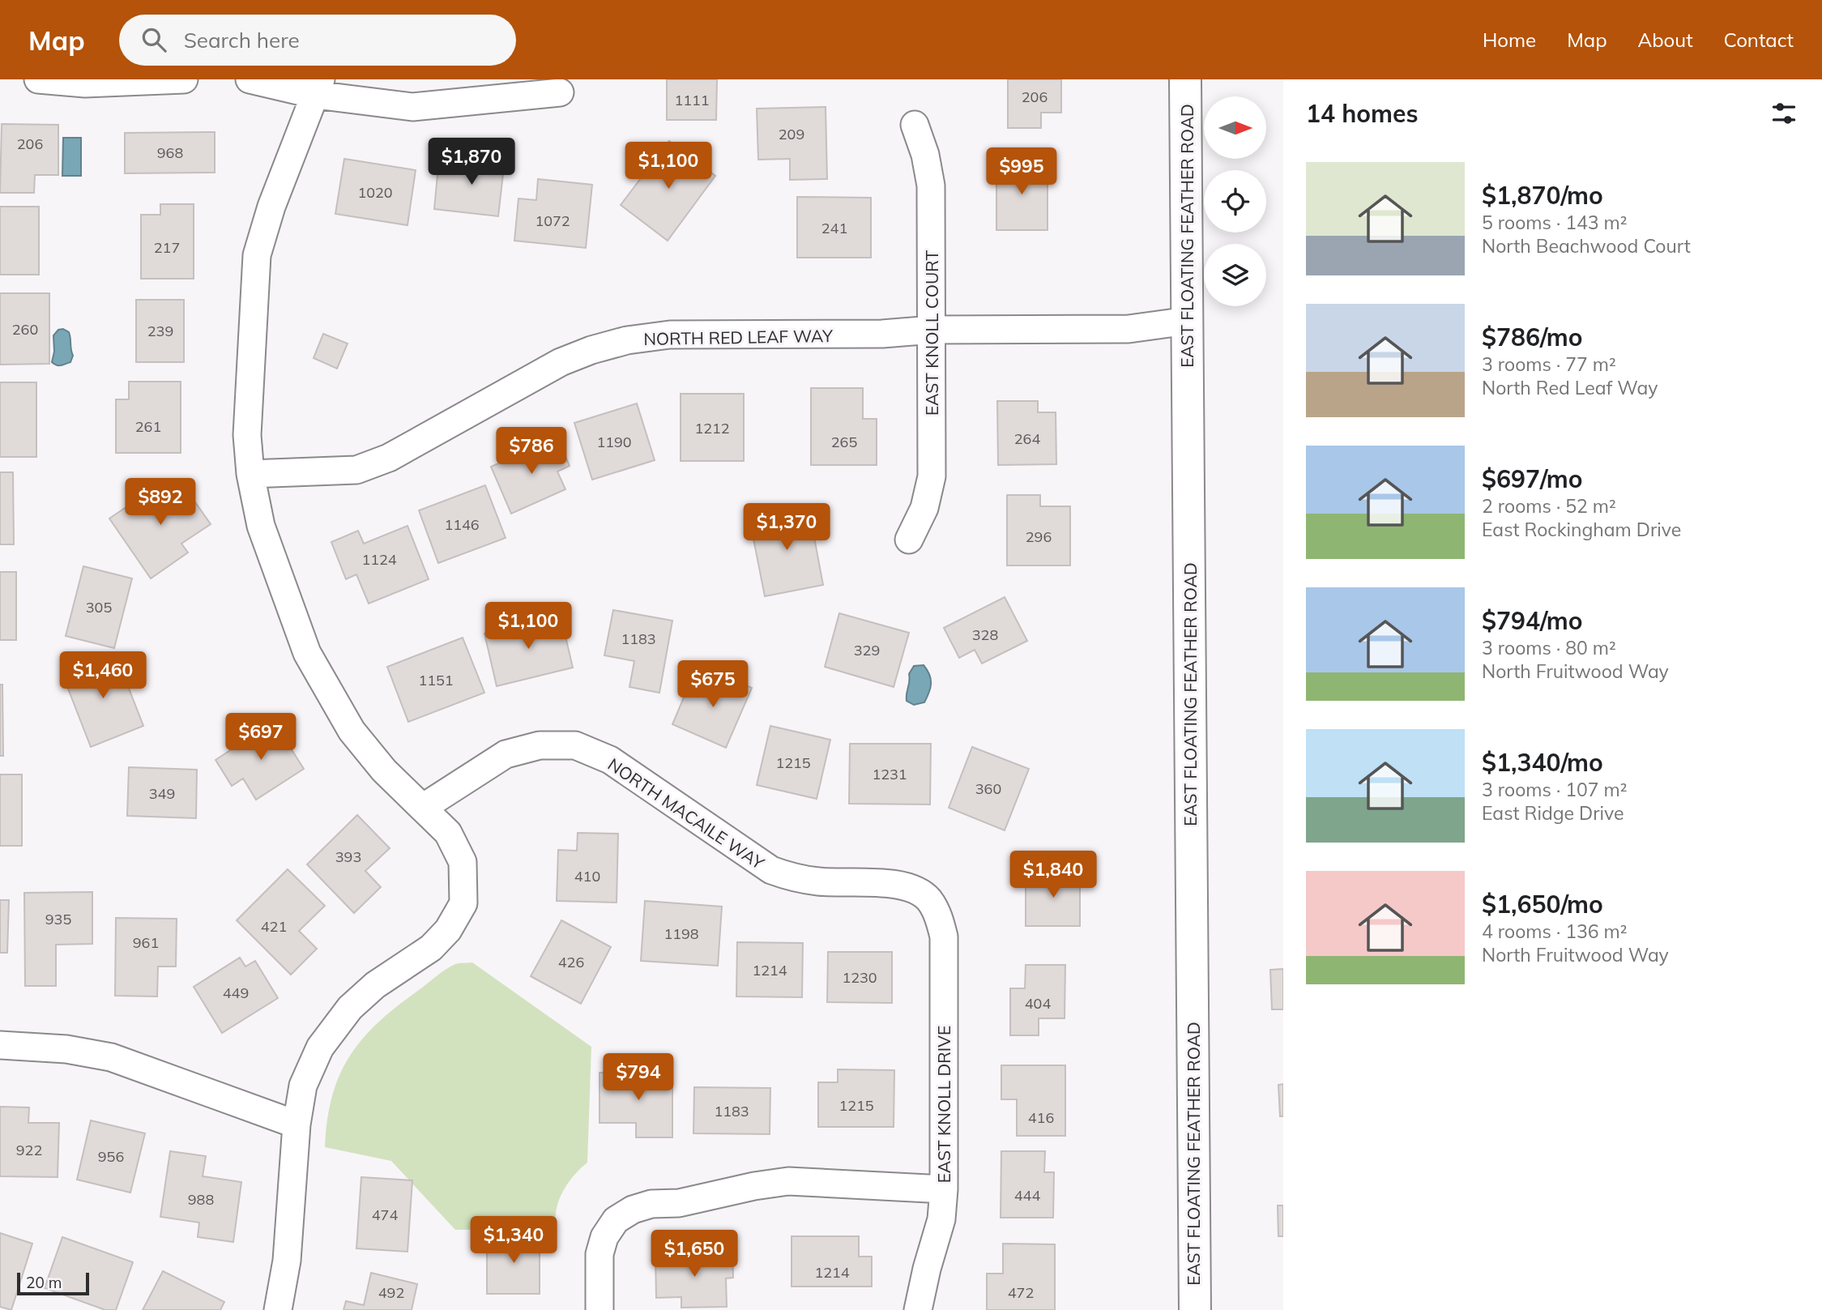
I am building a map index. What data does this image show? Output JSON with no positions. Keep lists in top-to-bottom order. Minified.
{"streets":{"main road":["EAST FLOATING FEATHER ROAD"],"street":["EAST KNOLL COURT","NORTH RED LEAF WAY","NORTH MACAILE WAY","EAST KNOLL DRIVE"]},"crossings":[["EAST FLOATING FEATHER ROAD","NORTH RED LEAF WAY"],["EAST KNOLL COURT","NORTH RED LEAF WAY"],["NORTH MACAILE WAY","EAST KNOLL DRIVE"]],"house_numbers":["206","1111","209","206","968","1020","1072","241","217","260","239","261","1212","264","1190","265","1146","296","1124","305","328","1183","329","1151","1215","1231","360","349","393","410","935","421","1198","961","426","1214","1230","449","404","1215","1183","416","922","956","444","988","474","1214","492","472"],"scale_bar":"20 m","north":"right","page":{"header":"Map","search":"Search here","nav":["Home","Map","About","Contact"],"heading":"14 homes","price":["$1,870","$1,100","$995","$786","$892","$1,370","$1,100","$1,460","$675","$697","$1,840","$794","$1,340","$1,650"],"list":[{"name":"$1,870/mo","note":"5 rooms · 143 m² · North Beachwood Court"},{"name":"$786/mo","note":"3 rooms · 77 m² · North Red Leaf Way"},{"name":"$697/mo","note":"2 rooms · 52 m² · East Rockingham Drive"},{"name":"$794/mo","note":"3 rooms · 80 m² · North Fruitwood Way"},{"name":"$1,340/mo","note":"3 rooms · 107 m² · East Ridge Drive"},{"name":"$1,650/mo","note":"4 rooms · 136 m² · North Fruitwood Way"}],"scale":"20 m"}}
